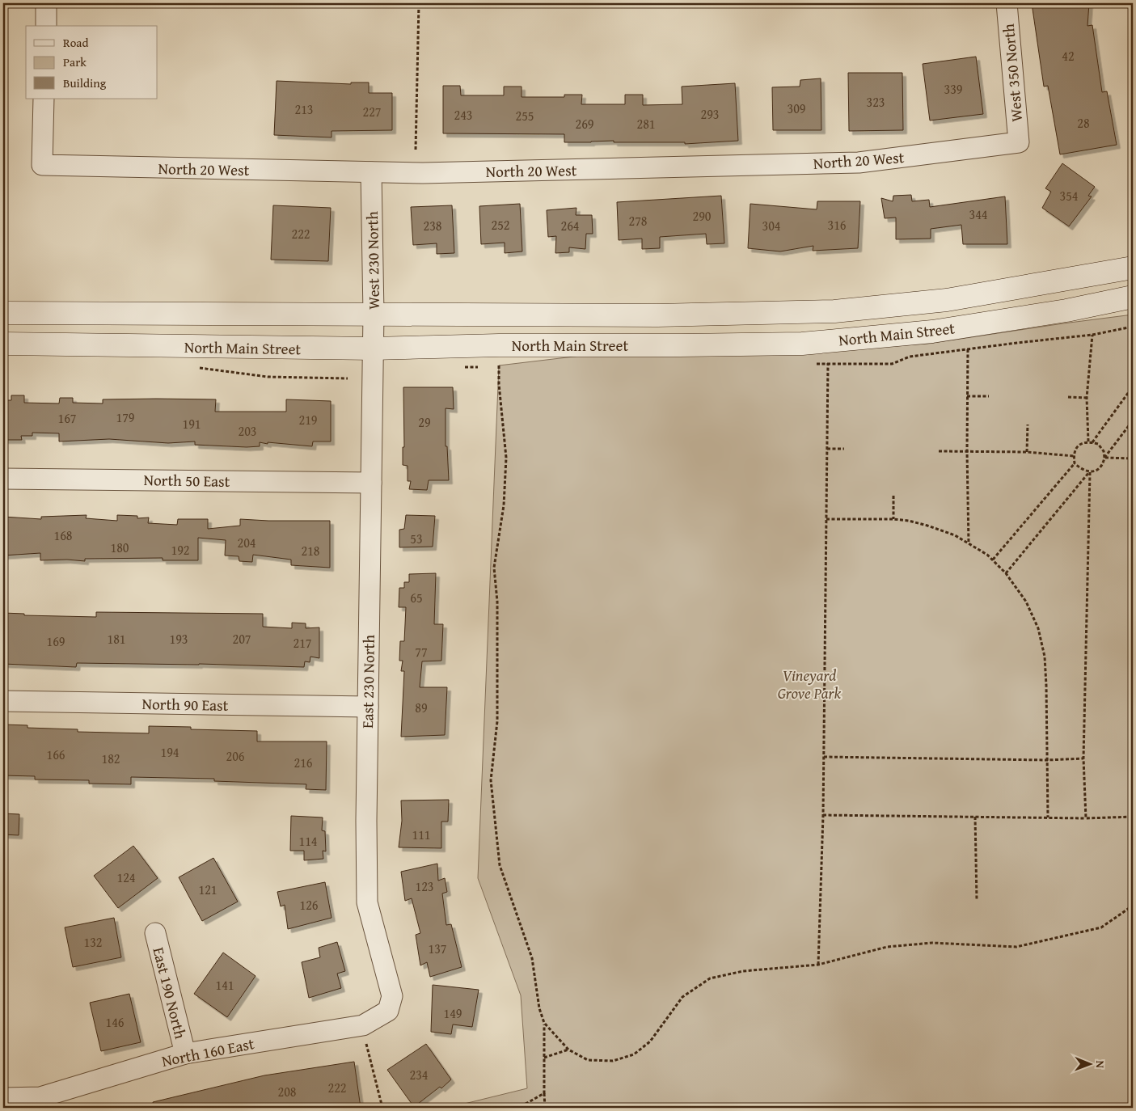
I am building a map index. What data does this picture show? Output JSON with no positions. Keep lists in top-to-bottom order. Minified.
{"streets":{"main road":["North Main Street"],"street":["West 350 North","North 20 West","West 230 North","North 50 East","East 230 North","North 90 East","East 190 North","North 160 East"]},"crossings":[["West 350 North","North 20 West"],["North 20 West","West 230 North"],["West 230 North","North Main Street"],["West 230 North","East 230 North"],["North Main Street","East 230 North"],["North 50 East","East 230 North"],["East 230 North","North 90 East"],["East 230 North","North 160 East"],["East 190 North","North 160 East"]],"parks":["Vineyard Grove Park"],"house_numbers":["42","339","323","309","213","227","293","243","255","28","269","281","354","344","290","278","252","316","238","264","304","222","179","167","219","29","191","203","168","53","204","180","192","218","65","181","193","207","169","217","77","89","194","166","206","182","216","111","114","124","123","121","126","132","137","141","149","146","234","222","208"],"legend":["Road","Park","Building"],"north":"right"}
